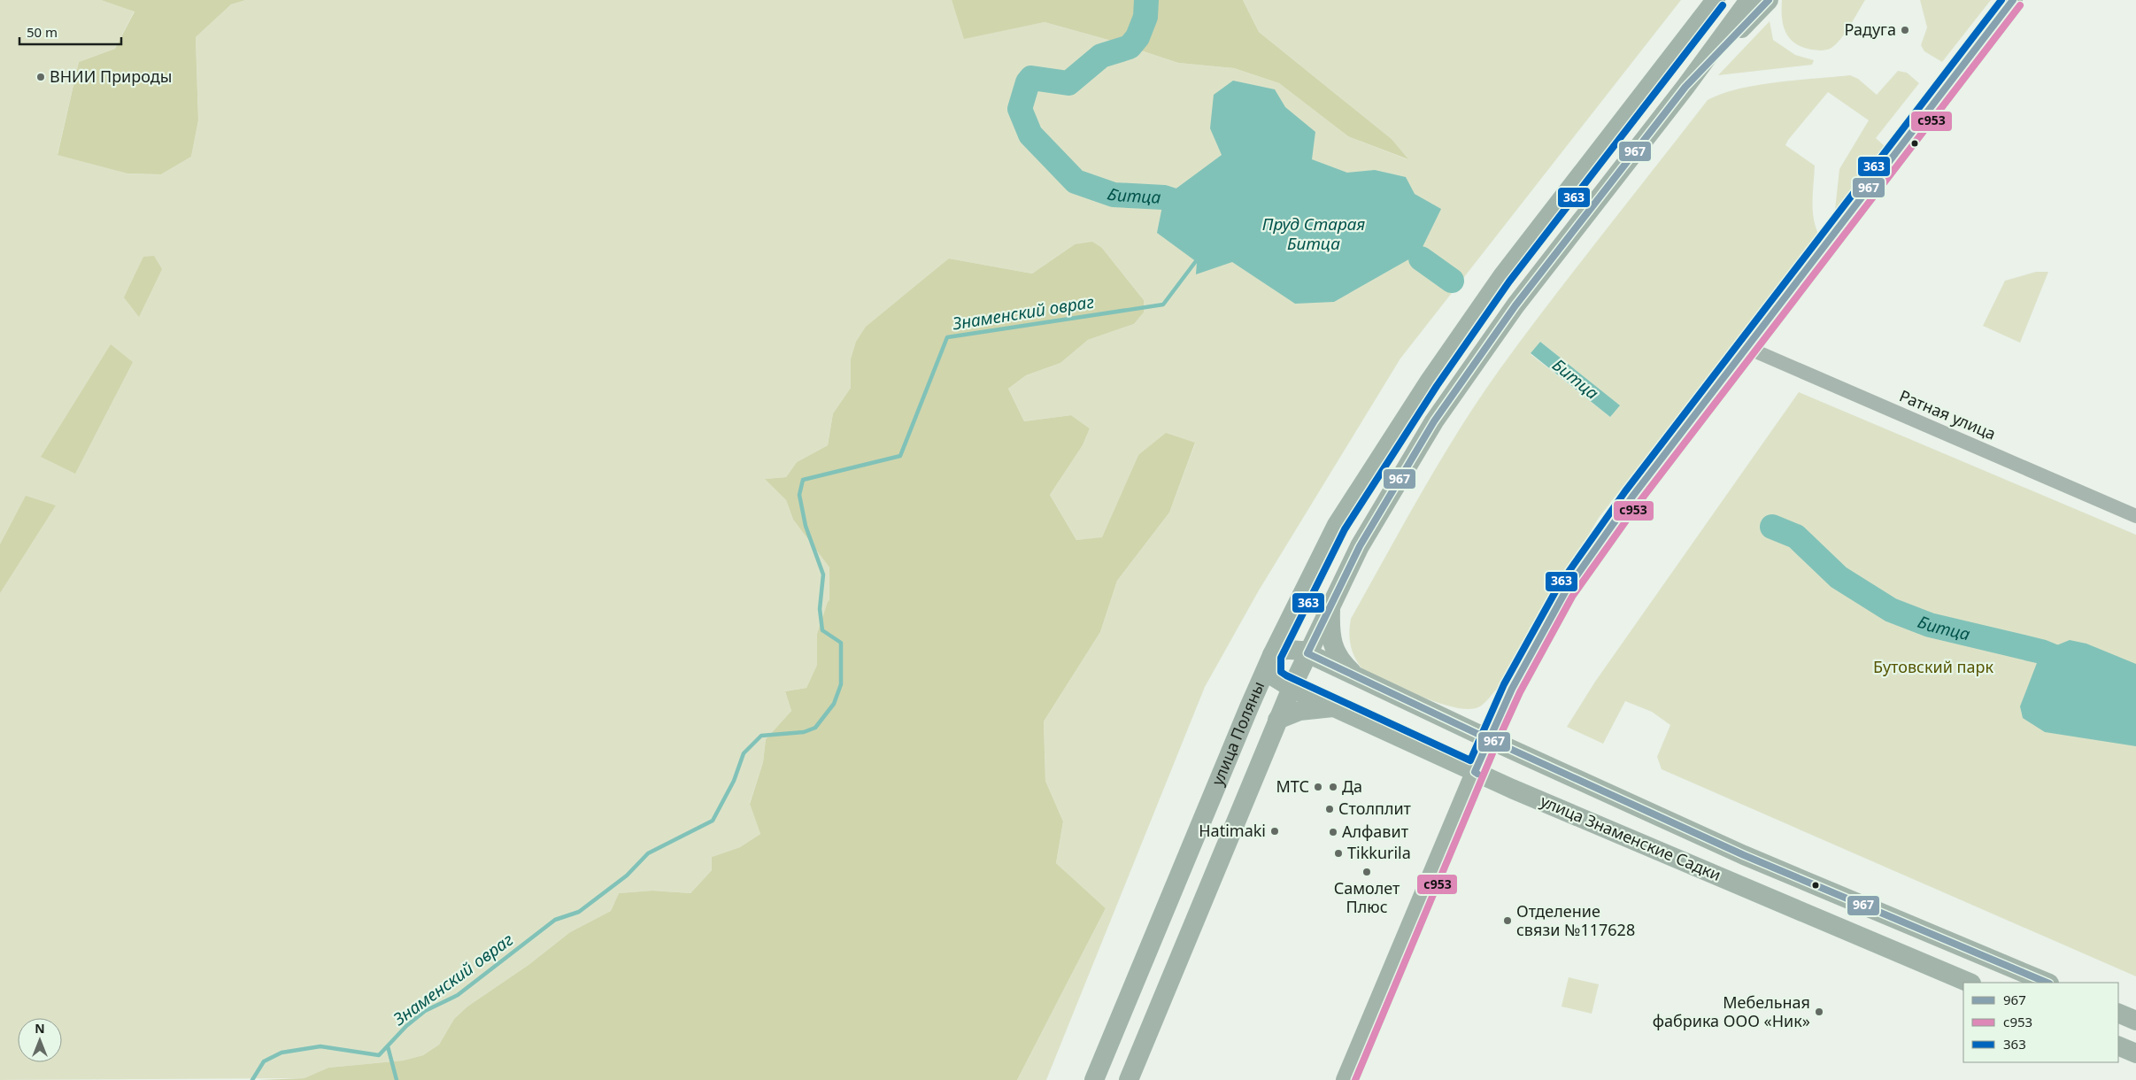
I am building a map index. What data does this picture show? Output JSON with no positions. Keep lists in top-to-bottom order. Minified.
{"streets":{"street":["Ратная улица","улица Поляны","улица Знаменские Садки"]},"crossings":[["улица Поляны","улица Знаменские Садки"]],"water":["Битца","Пруд Старая Битца","Знаменский овраг"],"parks":["Бутовский парк"],"places":["Радуга","ВНИИ Природы","МТС","Да","Столплит","Hatimaki","Алфавит","Tikkurila","Самолет Плюс","Отделение связи №117628","Мебельная фабрика ООО «Ник»"],"lines":["transit line 967","transit line 363","transit line с953"],"legend":["967","с953","363"],"scale_bar":"50 m","north":"top"}
